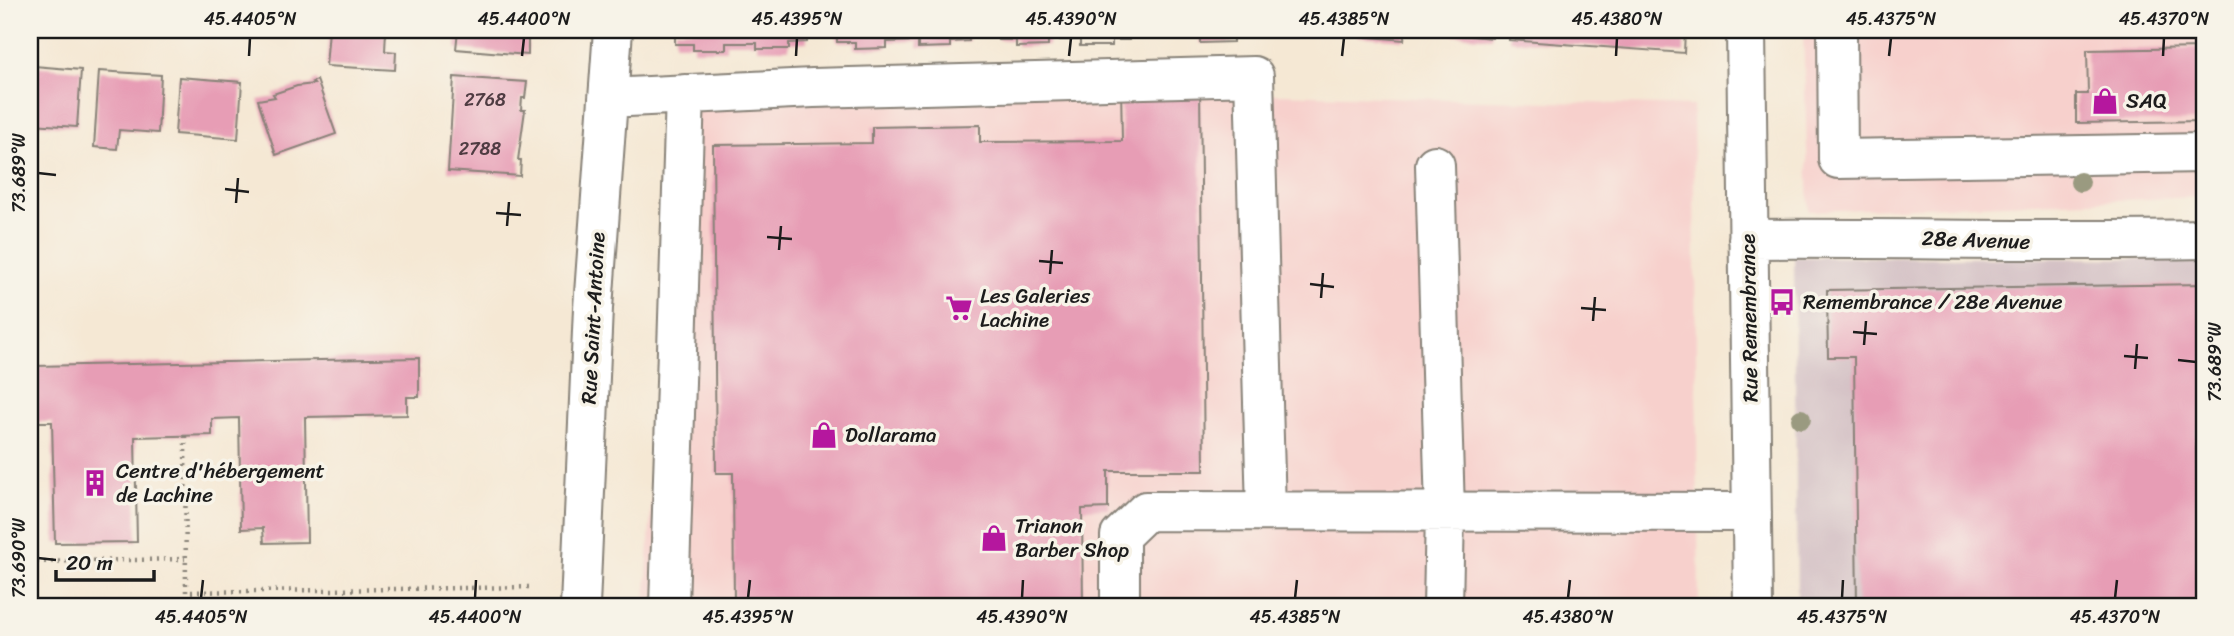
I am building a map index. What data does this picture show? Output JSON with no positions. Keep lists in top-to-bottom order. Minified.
{"streets":{"street":["28e Avenue","Rue Saint-Antoine","Rue Remembrance"]},"crossings":[["28e Avenue","Rue Remembrance"]],"places":{"shop":["SAQ","Dollarama","Trianon Barber Shop"],"bus stop":["Remembrance / 28e Avenue"],"supermarket":["Les Galeries Lachine"],"building":["Centre d'hébergement de Lachine"]},"house_numbers":["2768","2788"],"scale_bar":"20 m","coordinates":["45.4405°N","45.4400°N","45.4395°N","45.4390°N","45.4385°N","45.4380°N","45.4375°N","45.4370°N","73.689°W","73.690°W"]}
